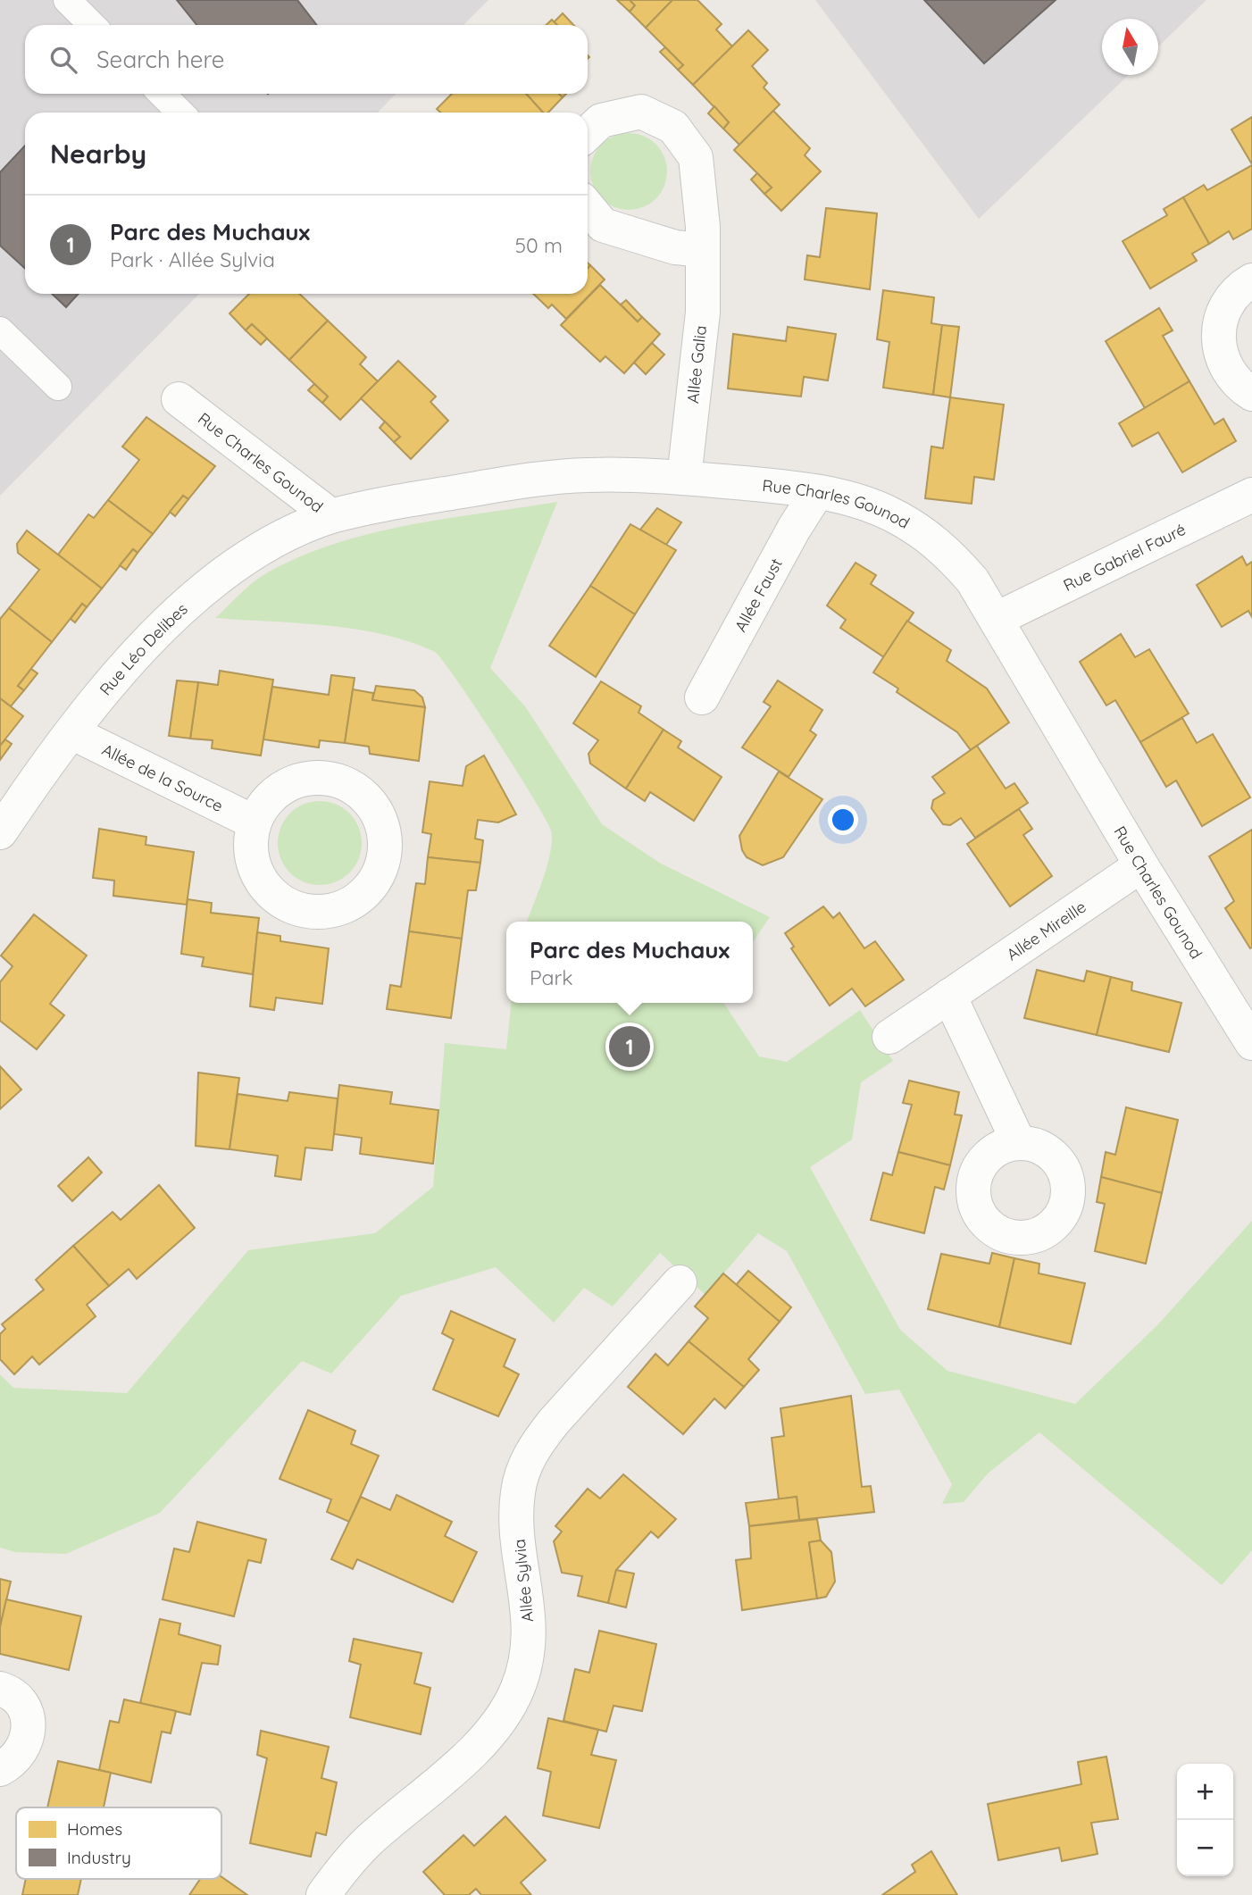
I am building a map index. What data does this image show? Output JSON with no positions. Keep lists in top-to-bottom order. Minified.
{"streets":{"street":["Allée Galia","Rue Charles Gounod","Rue Gabriel Fauré","Allée Faust","Rue Léo Delibes","Allée de la Source","Allée Mireille","Allée Sylvia"]},"crossings":[["Allée Galia","Rue Charles Gounod"],["Rue Charles Gounod","Rue Gabriel Fauré"],["Rue Charles Gounod","Allée Faust"],["Rue Charles Gounod","Rue Léo Delibes"],["Rue Charles Gounod","Allée Mireille"],["Rue Léo Delibes","Allée de la Source"]],"legend":["Homes","Industry"],"north":"top","page":{"search":"Search here","heading":"Nearby","list":[{"mark":"1","name":"Parc des Muchaux","note":"Park · Allée Sylvia","value":"50 m"}],"popup":["Parc des Muchaux","Park"],"pins":"1","map_buttons":["+","−"]}}
